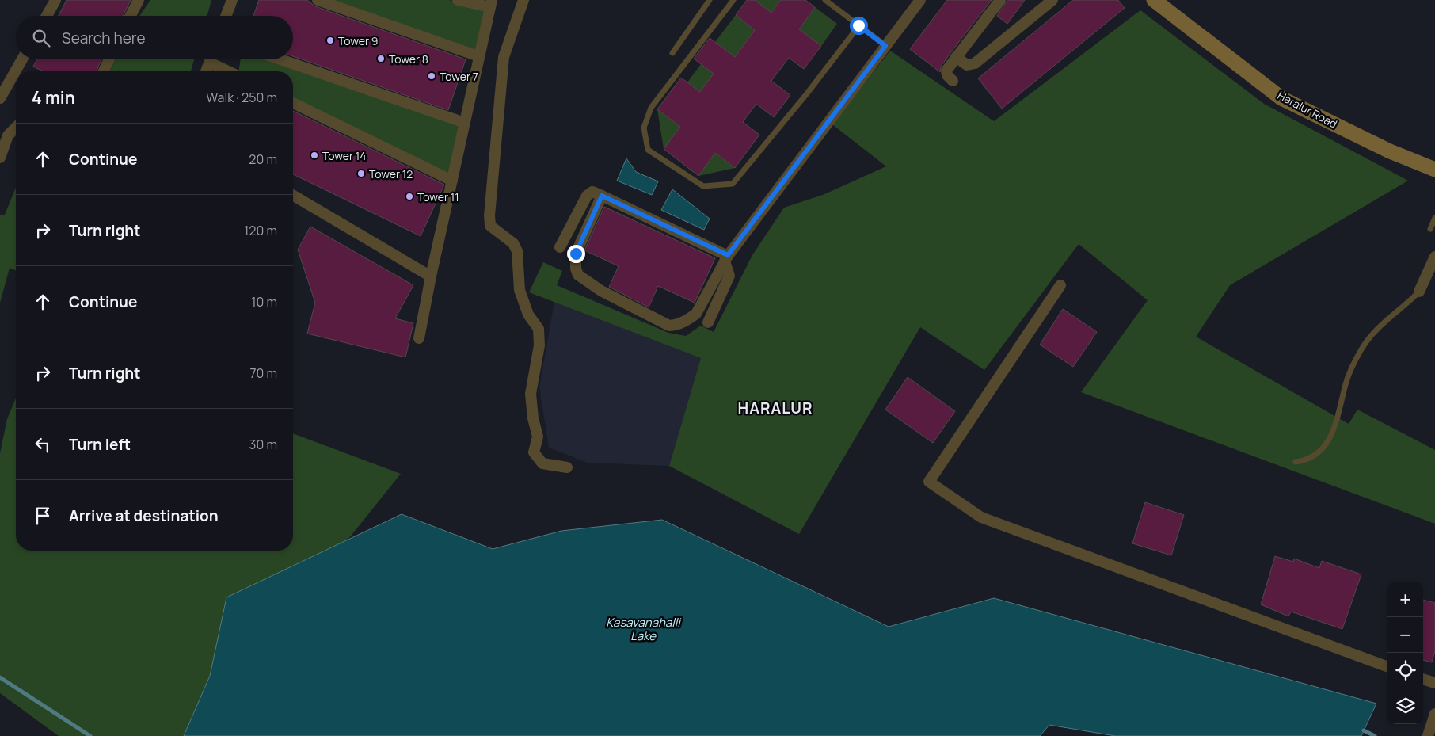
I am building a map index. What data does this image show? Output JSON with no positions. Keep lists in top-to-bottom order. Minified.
{"streets":{"street":["Haralur Road"]},"districts":["HARALUR"],"water":["Kasavanahalli Lake"],"places":["Tower 9","Tower 8","Tower 7","Tower 14","Tower 12","Tower 11"],"page":{"search":"Search here","heading":["4 min","Walk · 250 m"],"list":[["Continue","20 m"],["Turn right","120 m"],["Continue","10 m"],["Turn right","70 m"],["Turn left","30 m"],"Arrive at destination"],"map_buttons":["+","−"]}}
